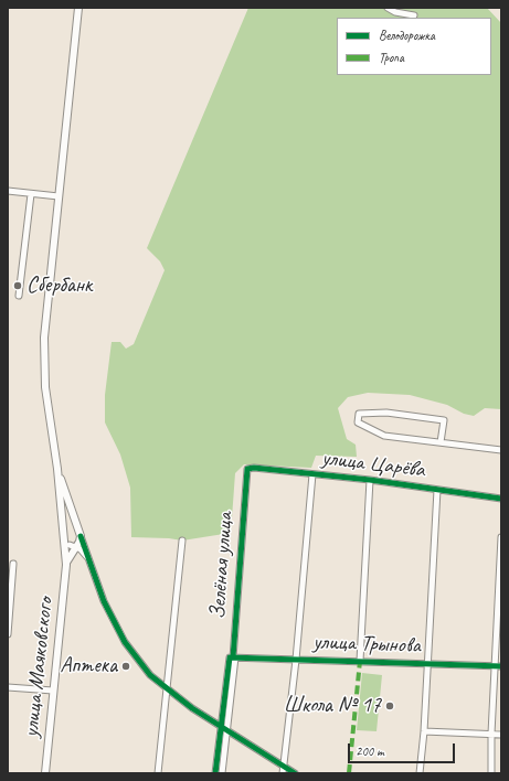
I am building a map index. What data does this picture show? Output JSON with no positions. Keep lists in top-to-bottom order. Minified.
{"streets":{"main road":["улица Маяковского"],"street":["улица Царёва","Зелёная улица","улица Трынова"]},"crossings":[["улица Царёва","Зелёная улица"],["Зелёная улица","улица Трынова"]],"places":["Сбербанк","Аптека","Школа № 17"],"legend":["Велодорожка","Тропа"],"scale_bar":"200 m"}
